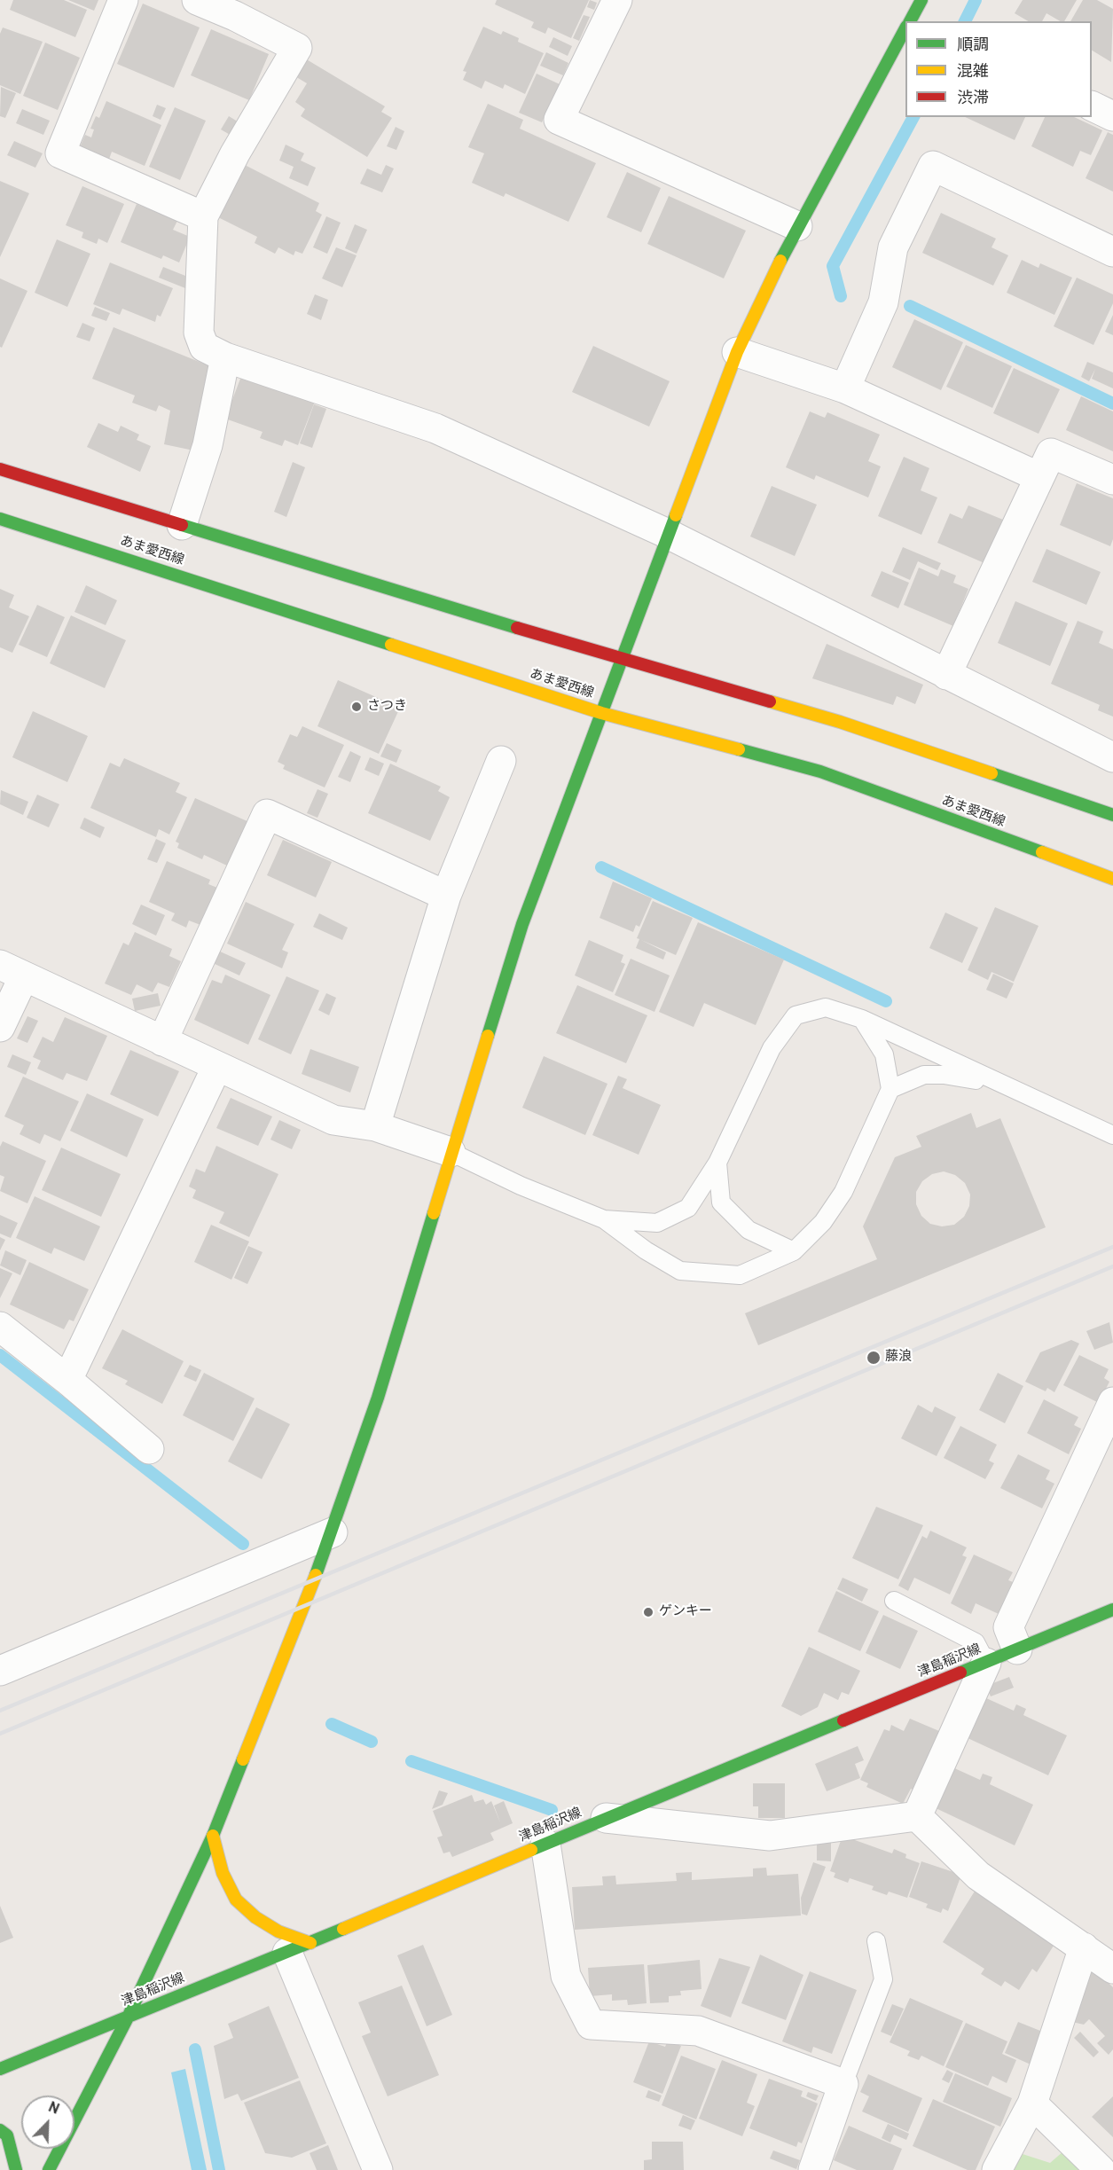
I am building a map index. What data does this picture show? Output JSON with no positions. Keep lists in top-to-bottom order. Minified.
{"streets":{"main road":["あま愛西線","津島稲沢線"]},"places":["さつき","藤浪","ゲンキー"],"legend":["順調","混雑","渋滞"],"north":"top right"}
